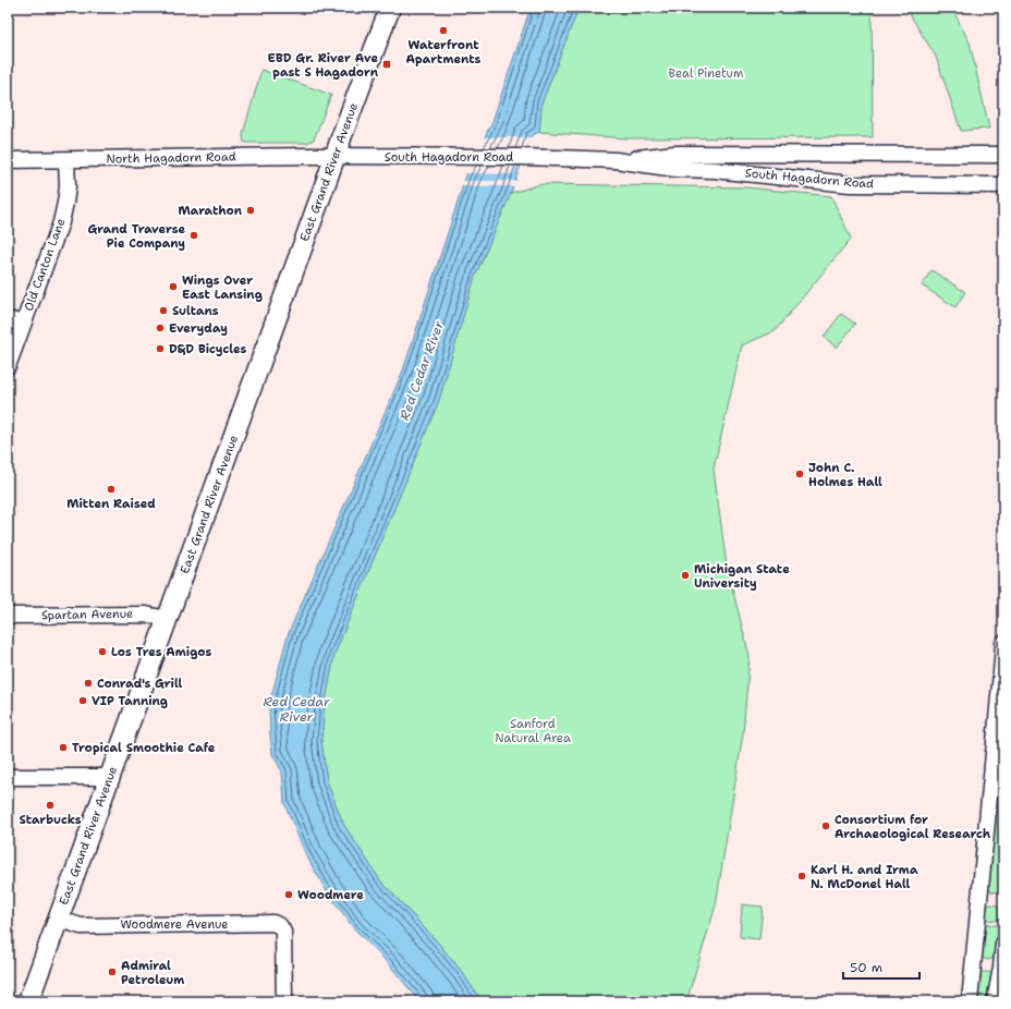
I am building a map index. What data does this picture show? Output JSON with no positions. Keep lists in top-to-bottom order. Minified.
{"streets":{"main road":["East Grand River Avenue"],"street":["South Hagadorn Road","North Hagadorn Road","Old Canton Lane","Spartan Avenue","Woodmere Avenue"]},"crossings":[["South Hagadorn Road","North Hagadorn Road"],["South Hagadorn Road","East Grand River Avenue"],["North Hagadorn Road","East Grand River Avenue"],["North Hagadorn Road","Old Canton Lane"],["East Grand River Avenue","Spartan Avenue"],["East Grand River Avenue","Woodmere Avenue"]],"water":["Red Cedar River"],"parks":["Beal Pinetum","Sanford Natural Area"],"places":{"other":["Waterfront Apartments","Marathon","Grand Traverse Pie Company","Wings Over East Lansing","Sultans","Everyday","D&D Bicycles","John C. Holmes Hall","Mitten Raised","Michigan State University","Los Tres Amigos","Conrad's Grill","VIP Tanning","Tropical Smoothie Cafe","Starbucks","Consortium for Archaeological Research","Karl H. and Irma N. McDonel Hall","Woodmere","Admiral Petroleum"],"transit":["EBD Gr. River Ave past S Hagadorn"]},"scale_bar":"50 m"}
